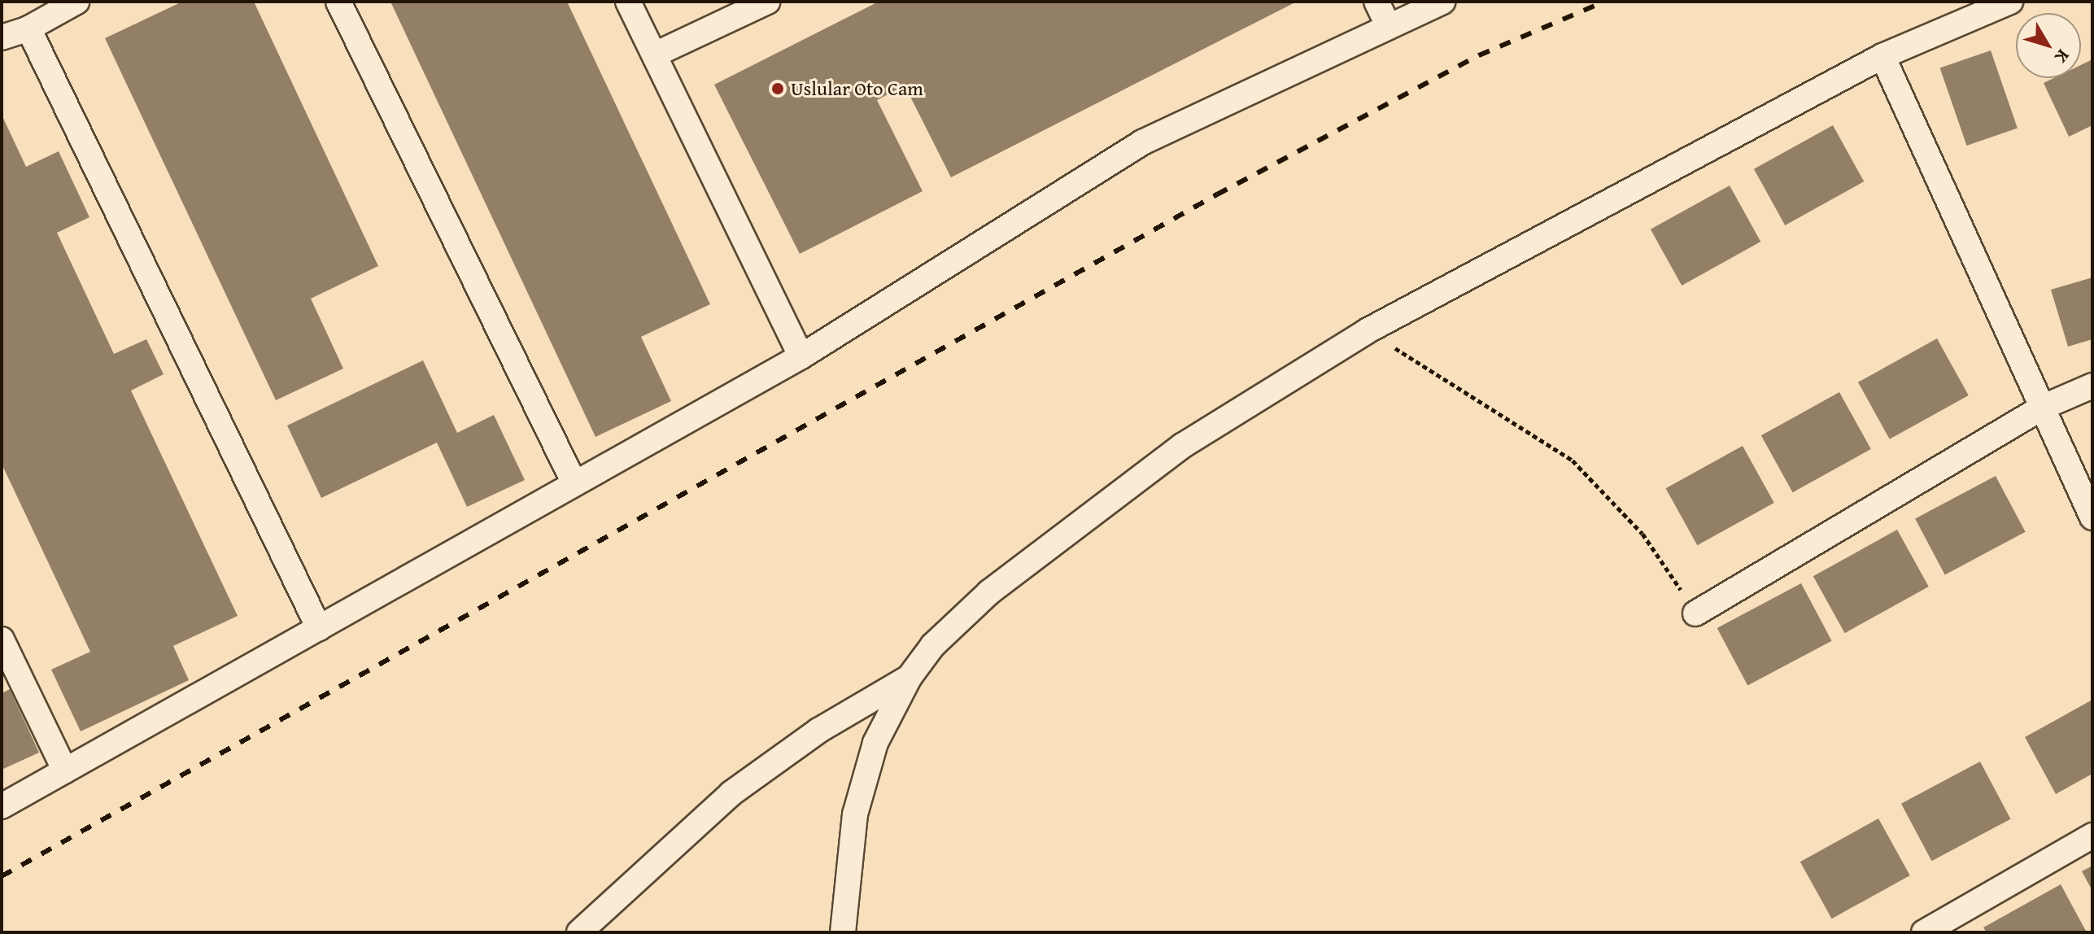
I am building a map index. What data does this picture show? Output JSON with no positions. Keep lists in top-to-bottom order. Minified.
{"places":["Uslular Oto Cam"],"north":"bottom right"}
